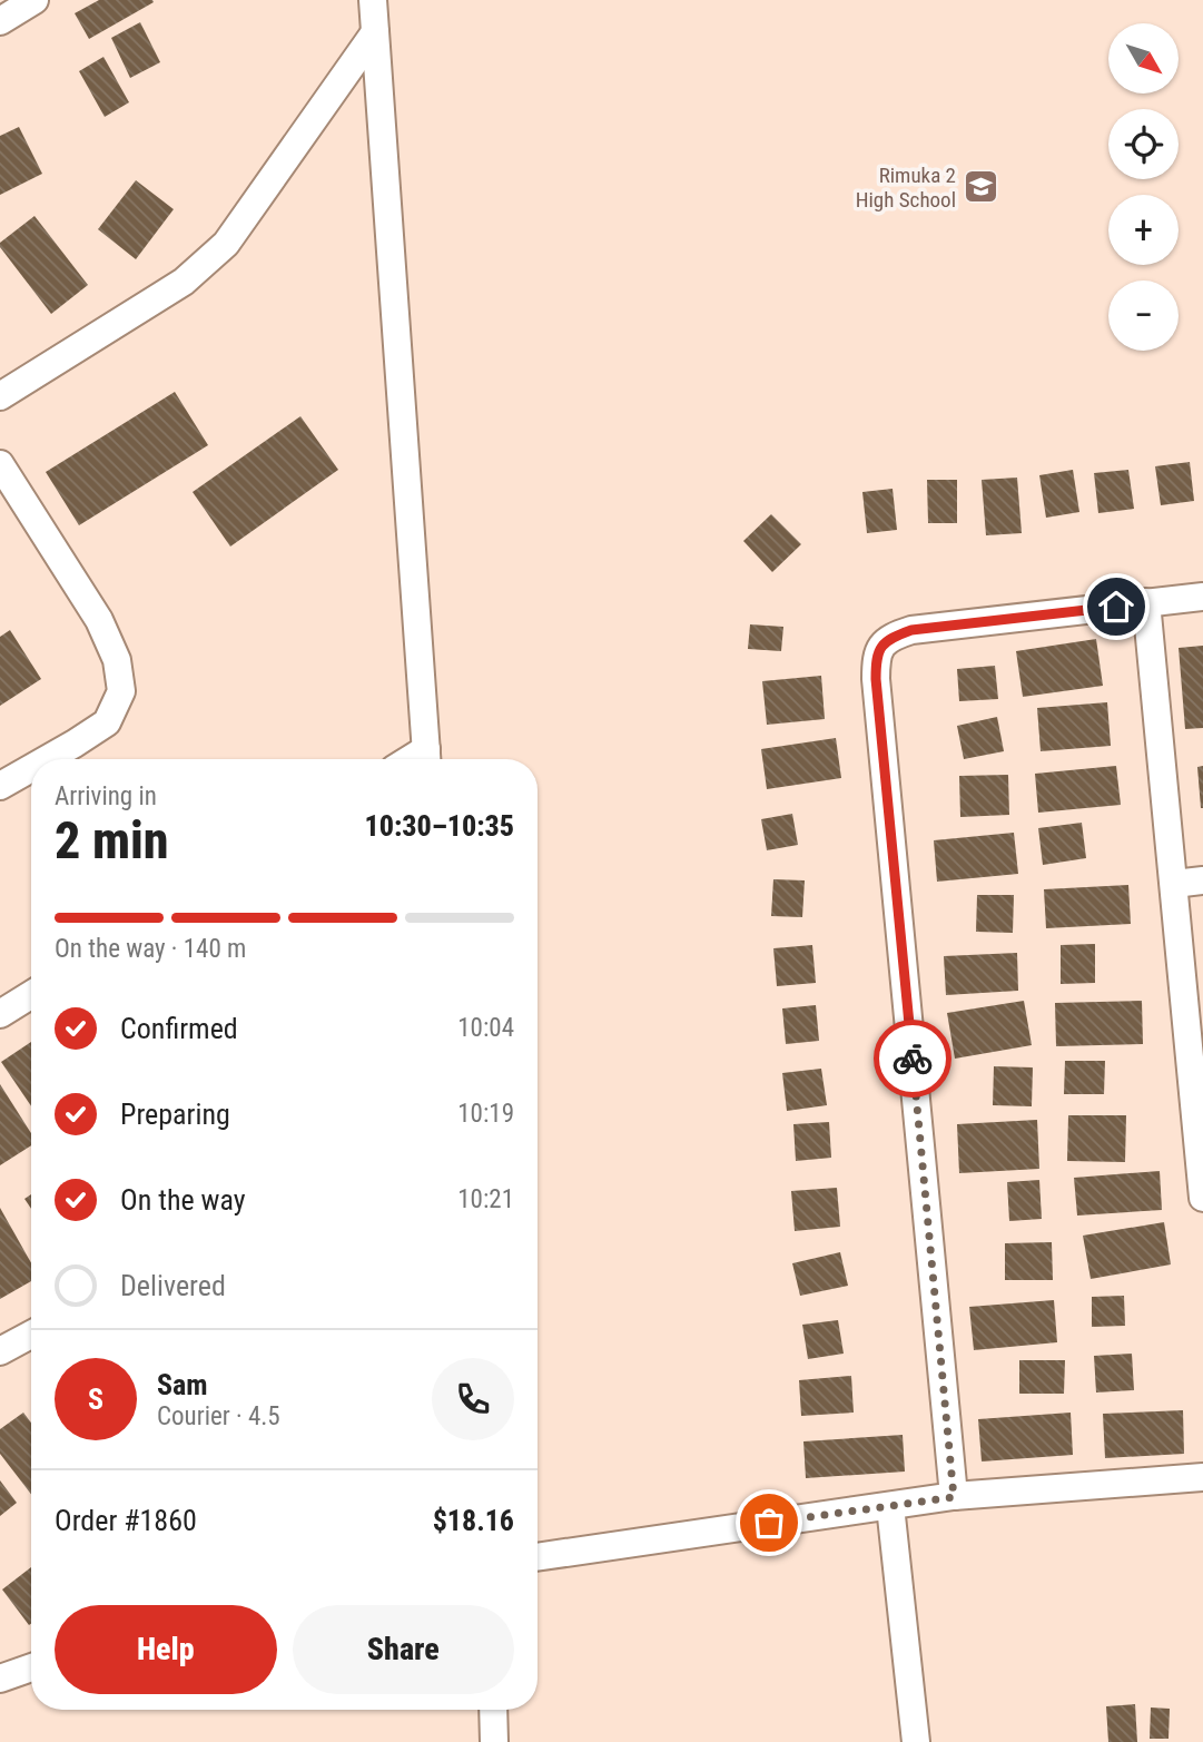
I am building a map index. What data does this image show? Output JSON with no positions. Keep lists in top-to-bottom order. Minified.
{"places":{"school or university":["Rimuka 2 High School"]},"north":"bottom right","page":{"map_buttons":["+","−"],"heading":["2 min","Arriving in","10:30–10:35"],"panel":["Sam","Courier · 4.5","Order #1860","$18.16"],"bar":"On the way · 140 m","list":[["Confirmed","10:04"],["Preparing","10:19"],["On the way","10:21"],"Delivered"],"round":"S","buttons":["Help","Share"]}}
